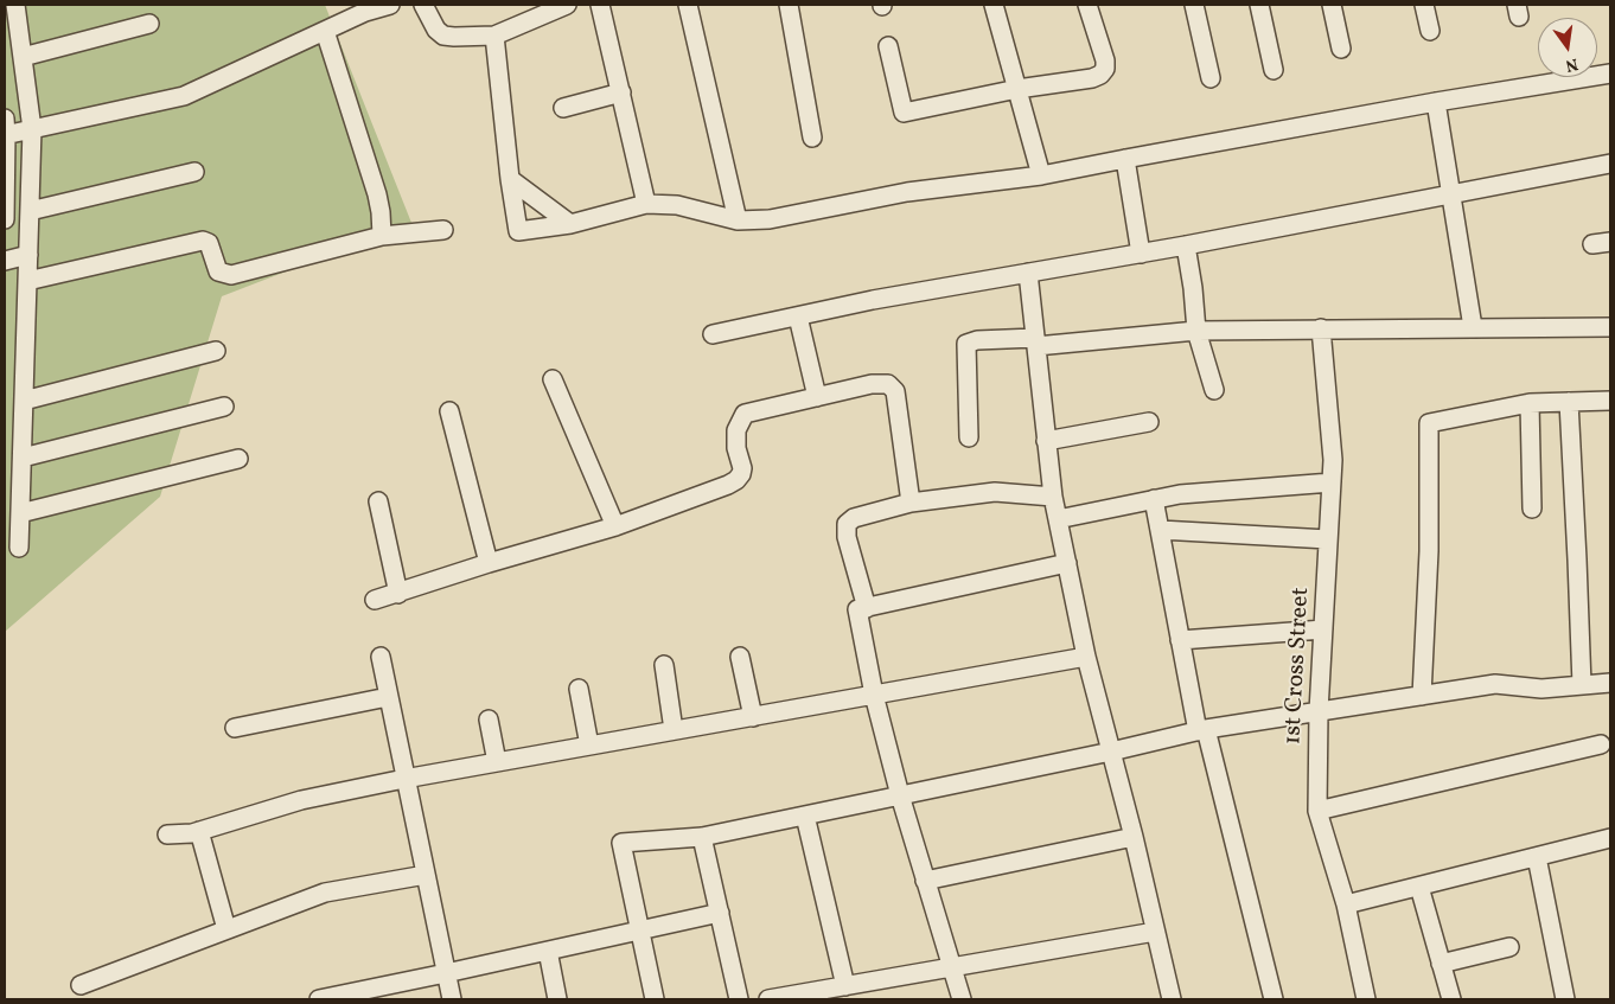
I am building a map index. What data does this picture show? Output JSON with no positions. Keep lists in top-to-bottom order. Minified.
{"streets":{"street":["1st Cross Street"]},"north":"bottom"}
